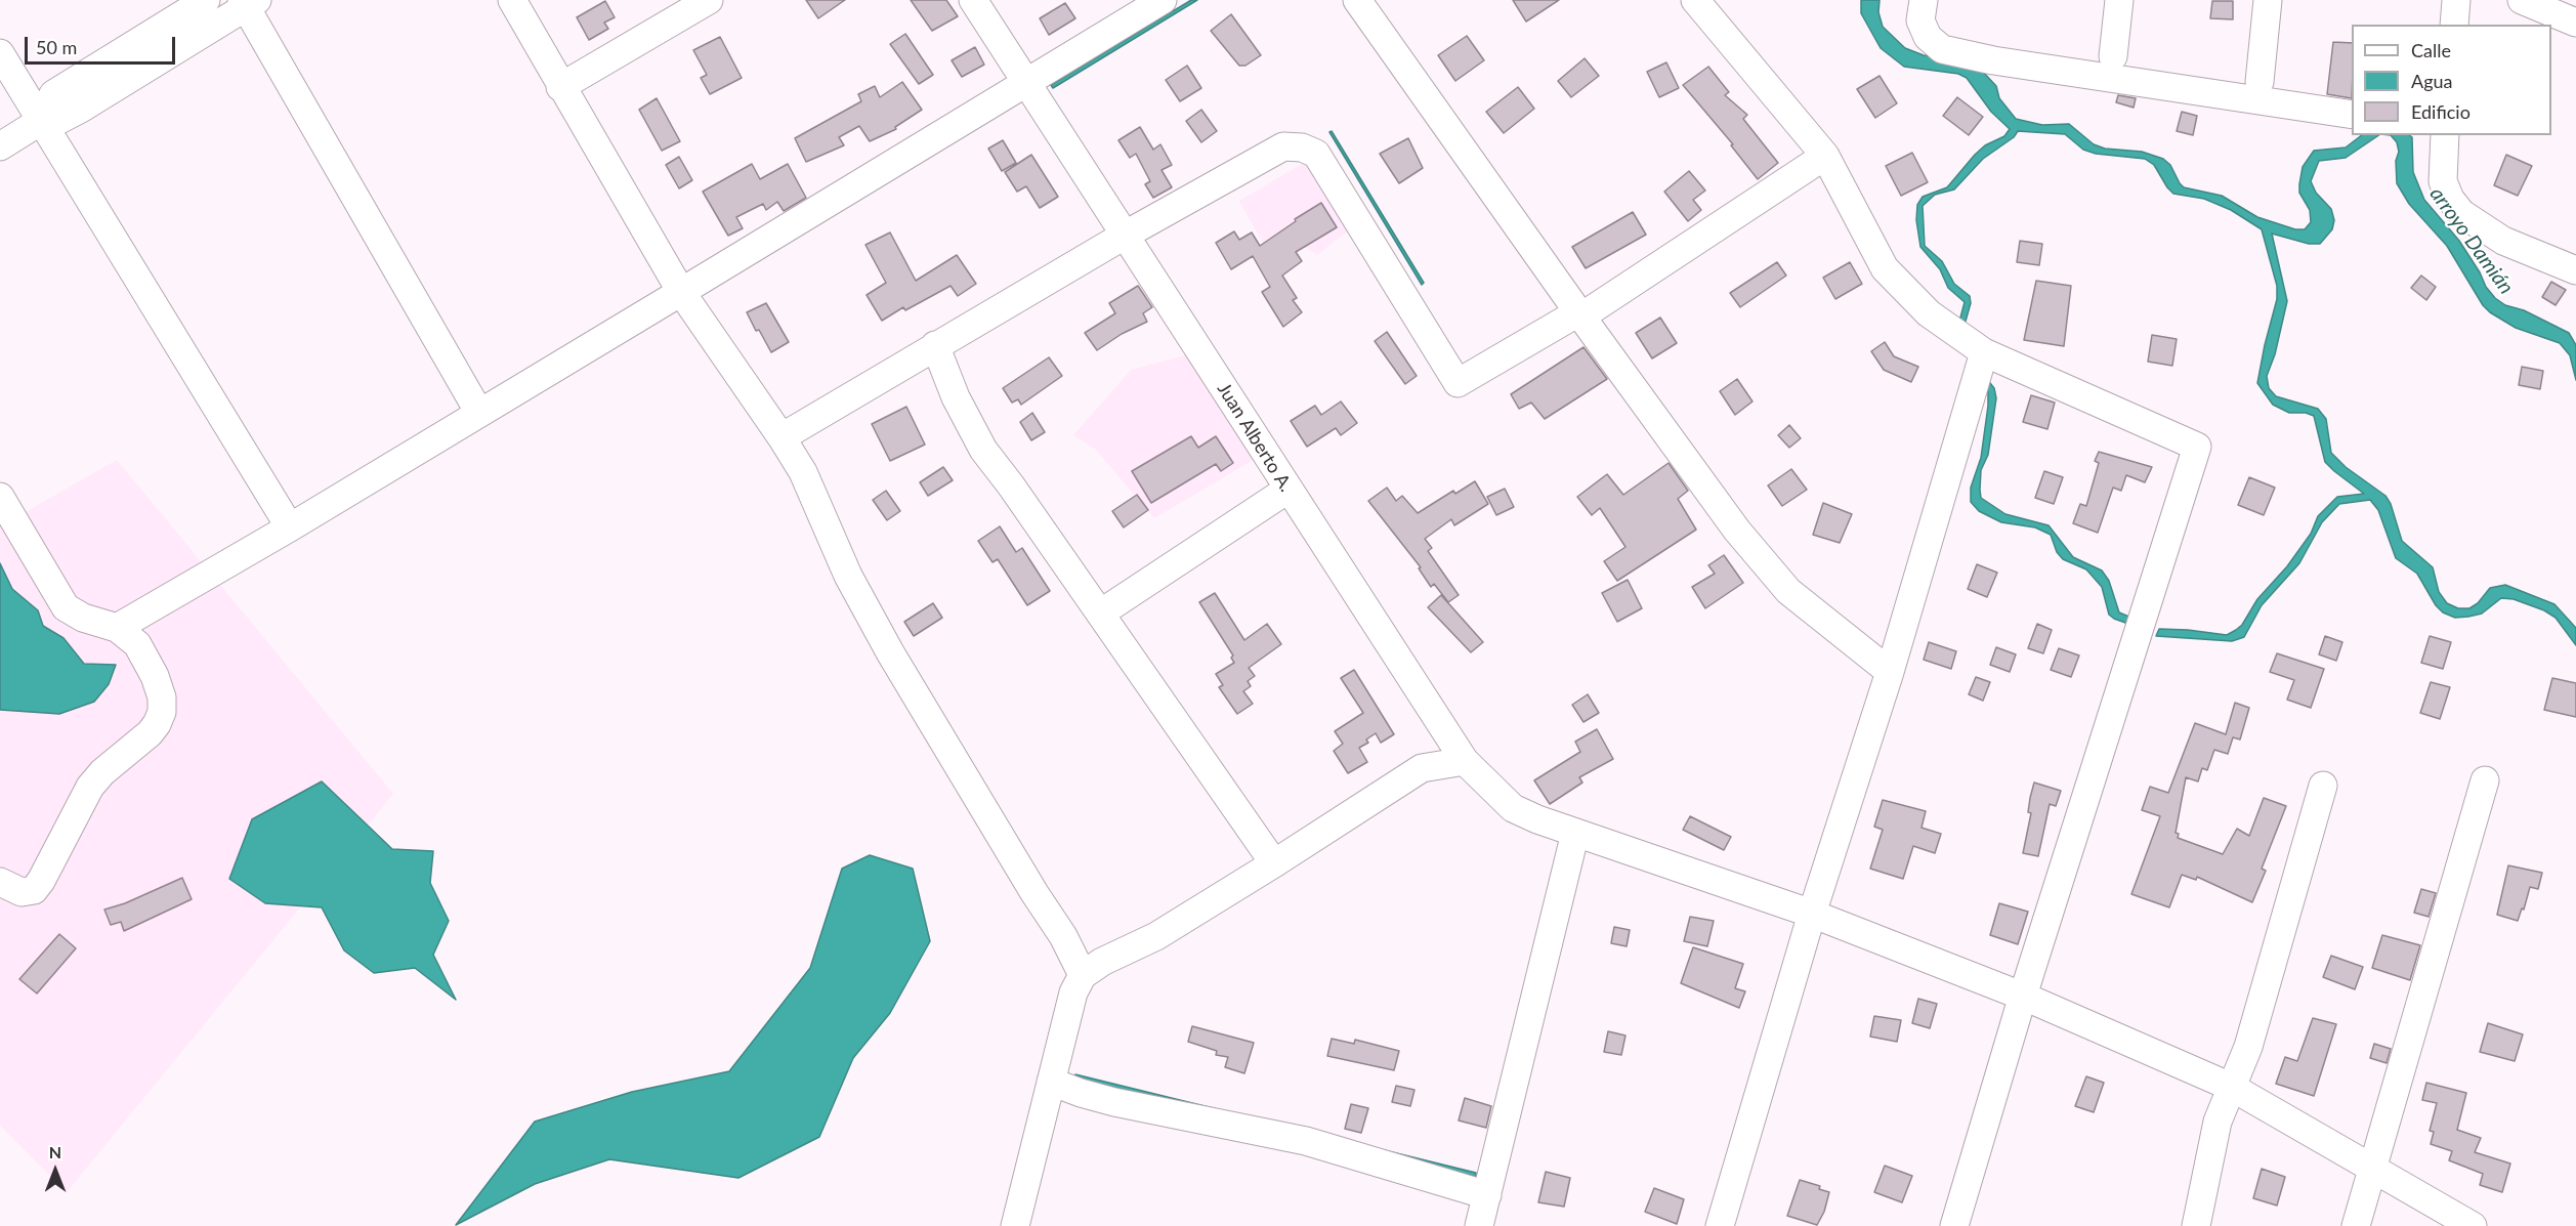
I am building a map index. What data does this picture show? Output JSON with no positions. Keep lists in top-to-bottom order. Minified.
{"streets":{"street":["Juan Alberto A."]},"water":["arroyo Damián"],"legend":["Calle","Agua","Edificio"],"scale_bar":"50 m","north":"top"}
